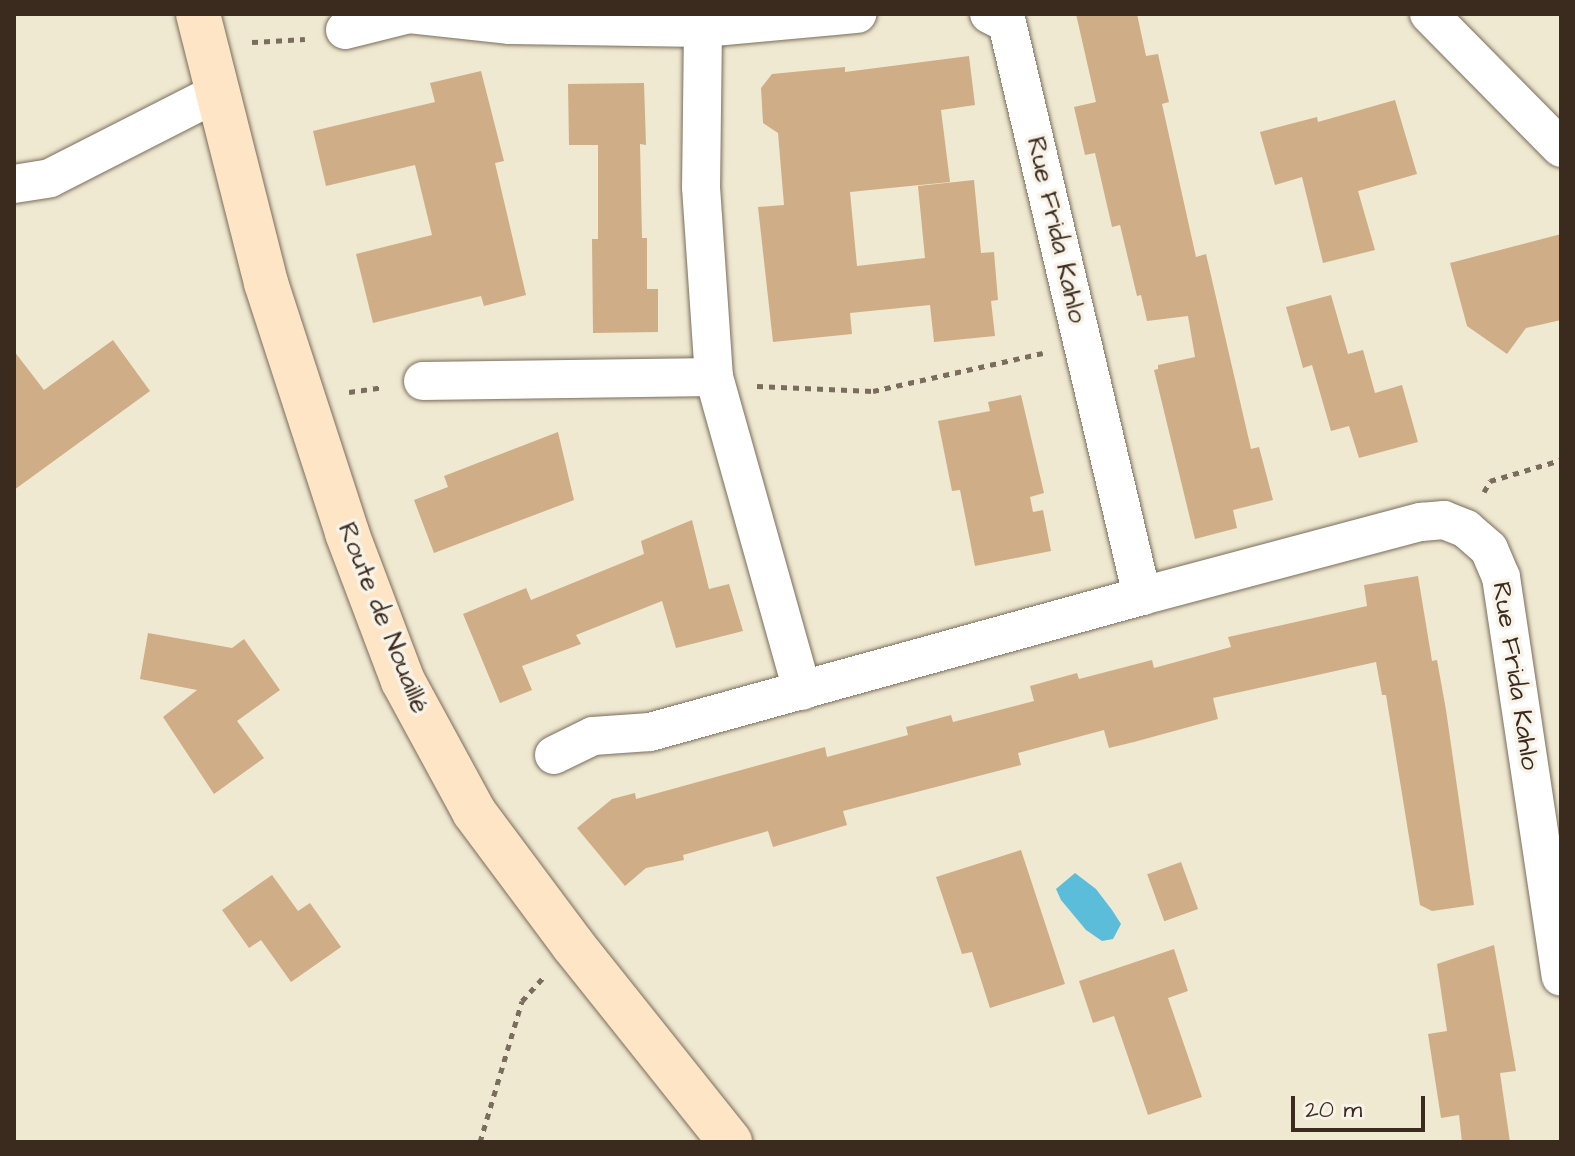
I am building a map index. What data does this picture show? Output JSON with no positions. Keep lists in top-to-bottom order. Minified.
{"streets":{"street":["Rue Frida Kahlo","Route de Nouaillé"]},"scale_bar":"20 m"}
